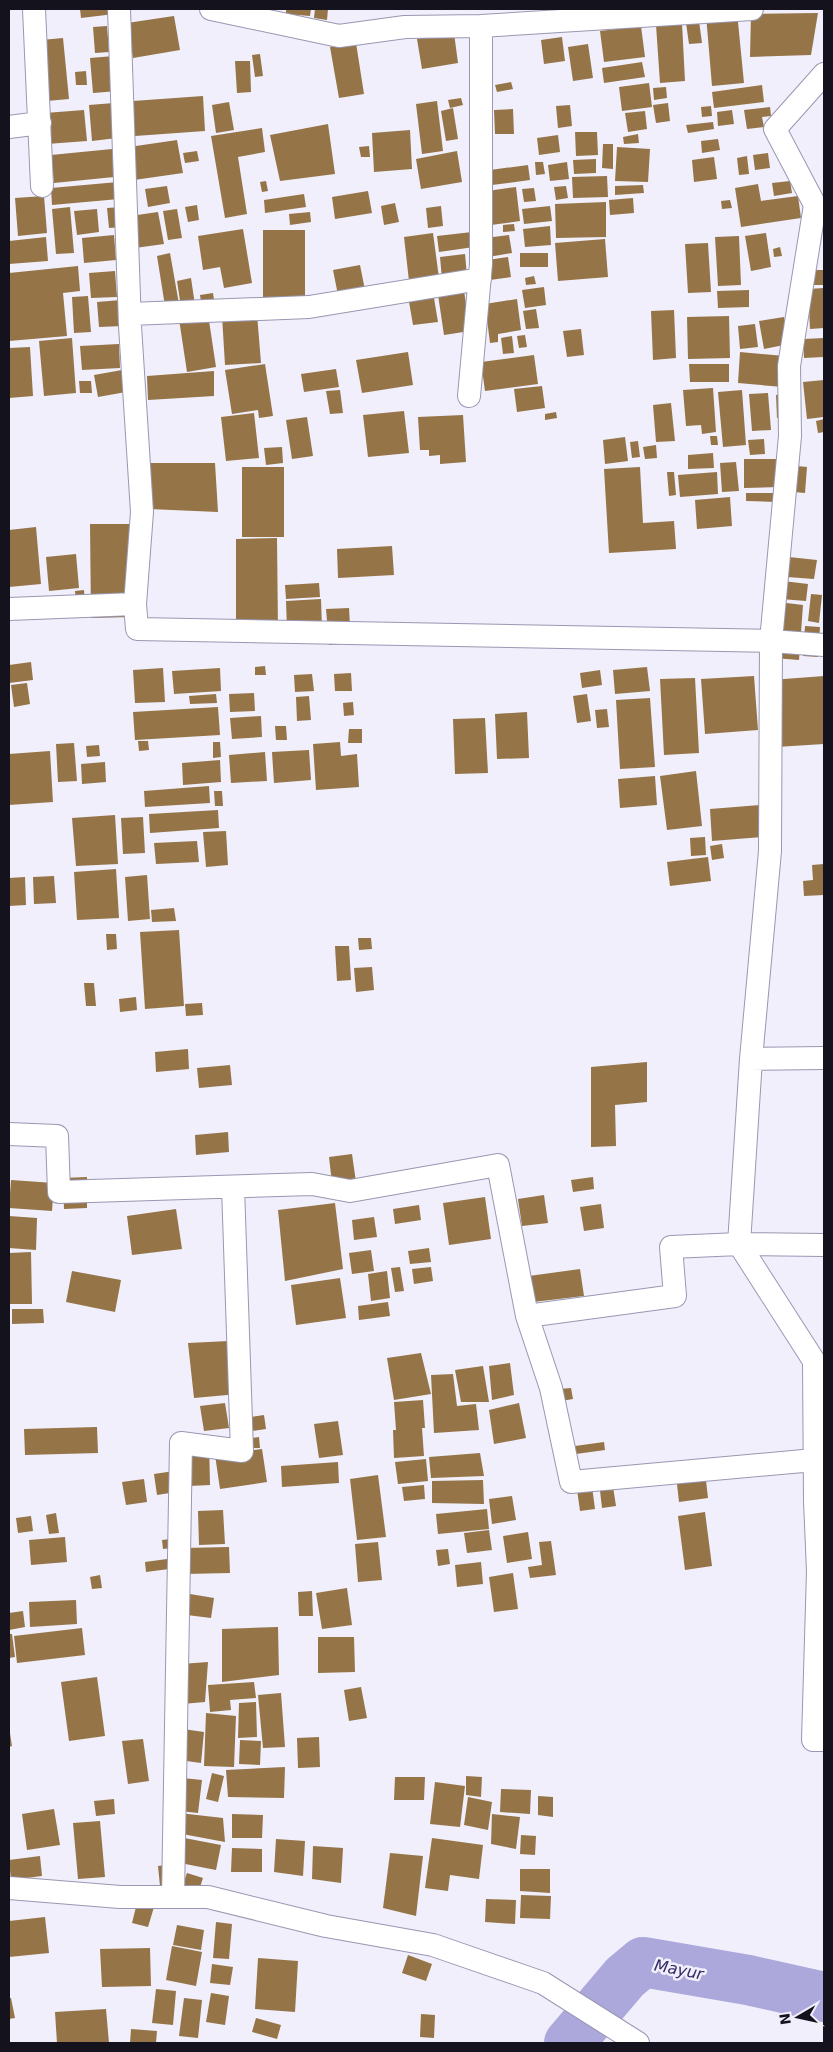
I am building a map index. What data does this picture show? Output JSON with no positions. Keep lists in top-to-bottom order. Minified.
{"water":["Mayur"],"north":"left"}
